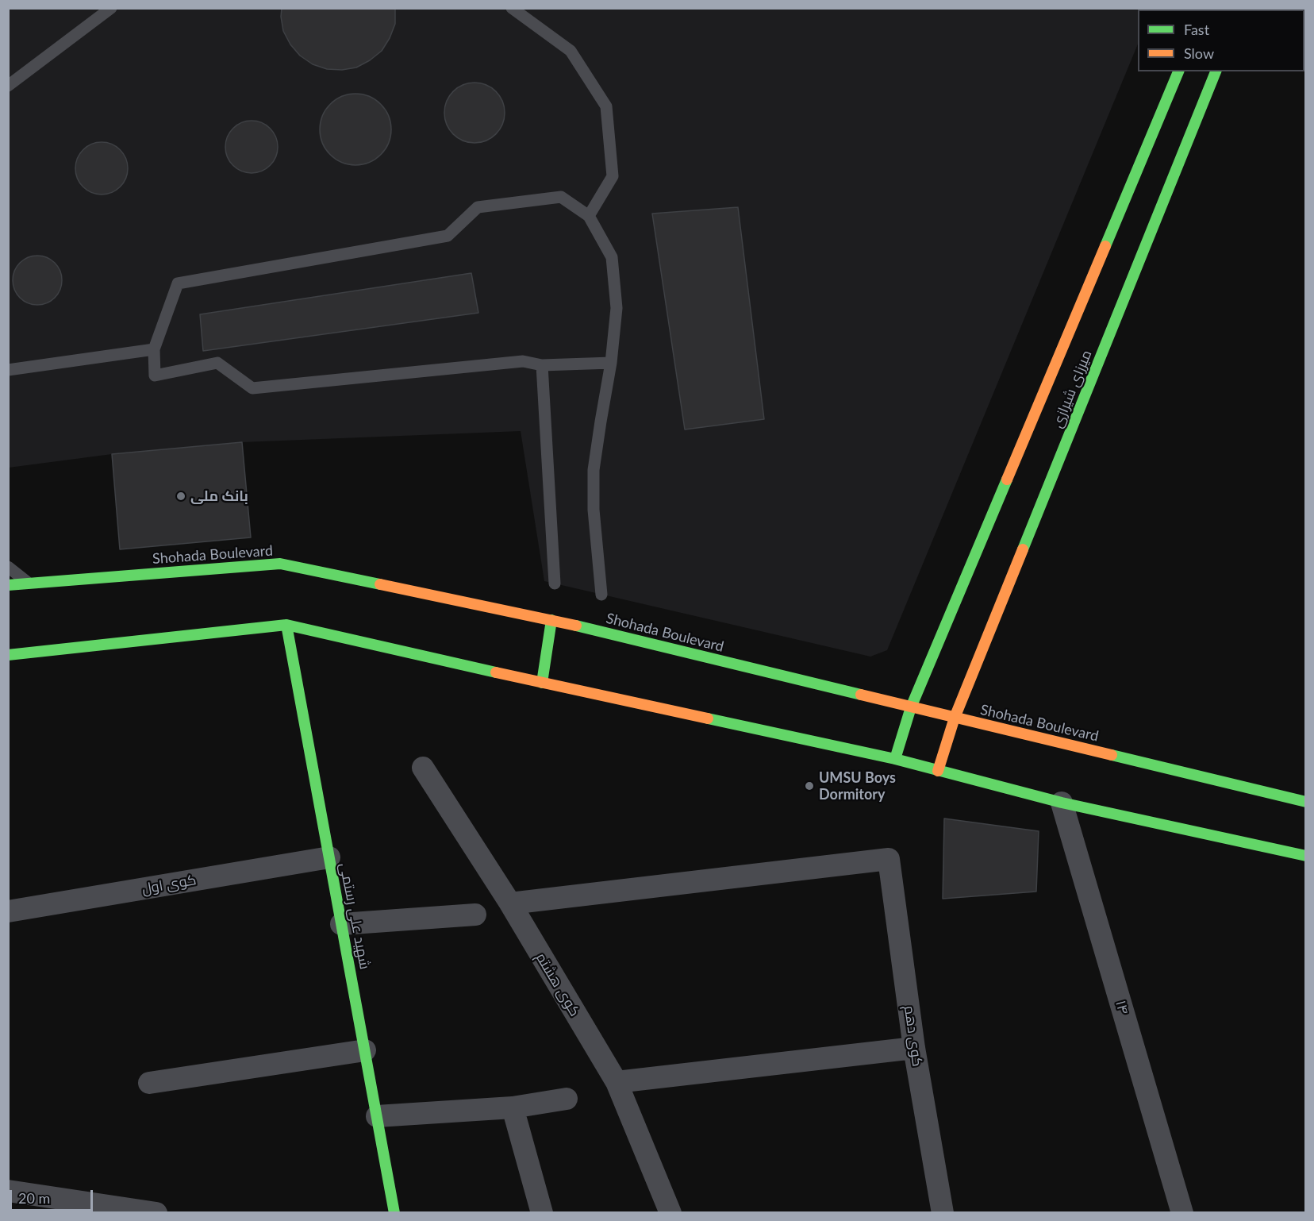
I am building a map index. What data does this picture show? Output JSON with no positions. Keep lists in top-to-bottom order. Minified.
{"streets":{"main road":["میرزای شیرازی","Shohada Boulevard","شهید علی رستمی"],"street":["کوی اول","کوی هشتم","۱۴","کوی دهم"]},"crossings":[["میرزای شیرازی","Shohada Boulevard"],["کوی اول","شهید علی رستمی"],["کوی هشتم","کوی دهم"]],"places":["بانک ملی","UMSU Boys Dormitory"],"legend":["Fast","Slow"],"scale_bar":"20 m"}
